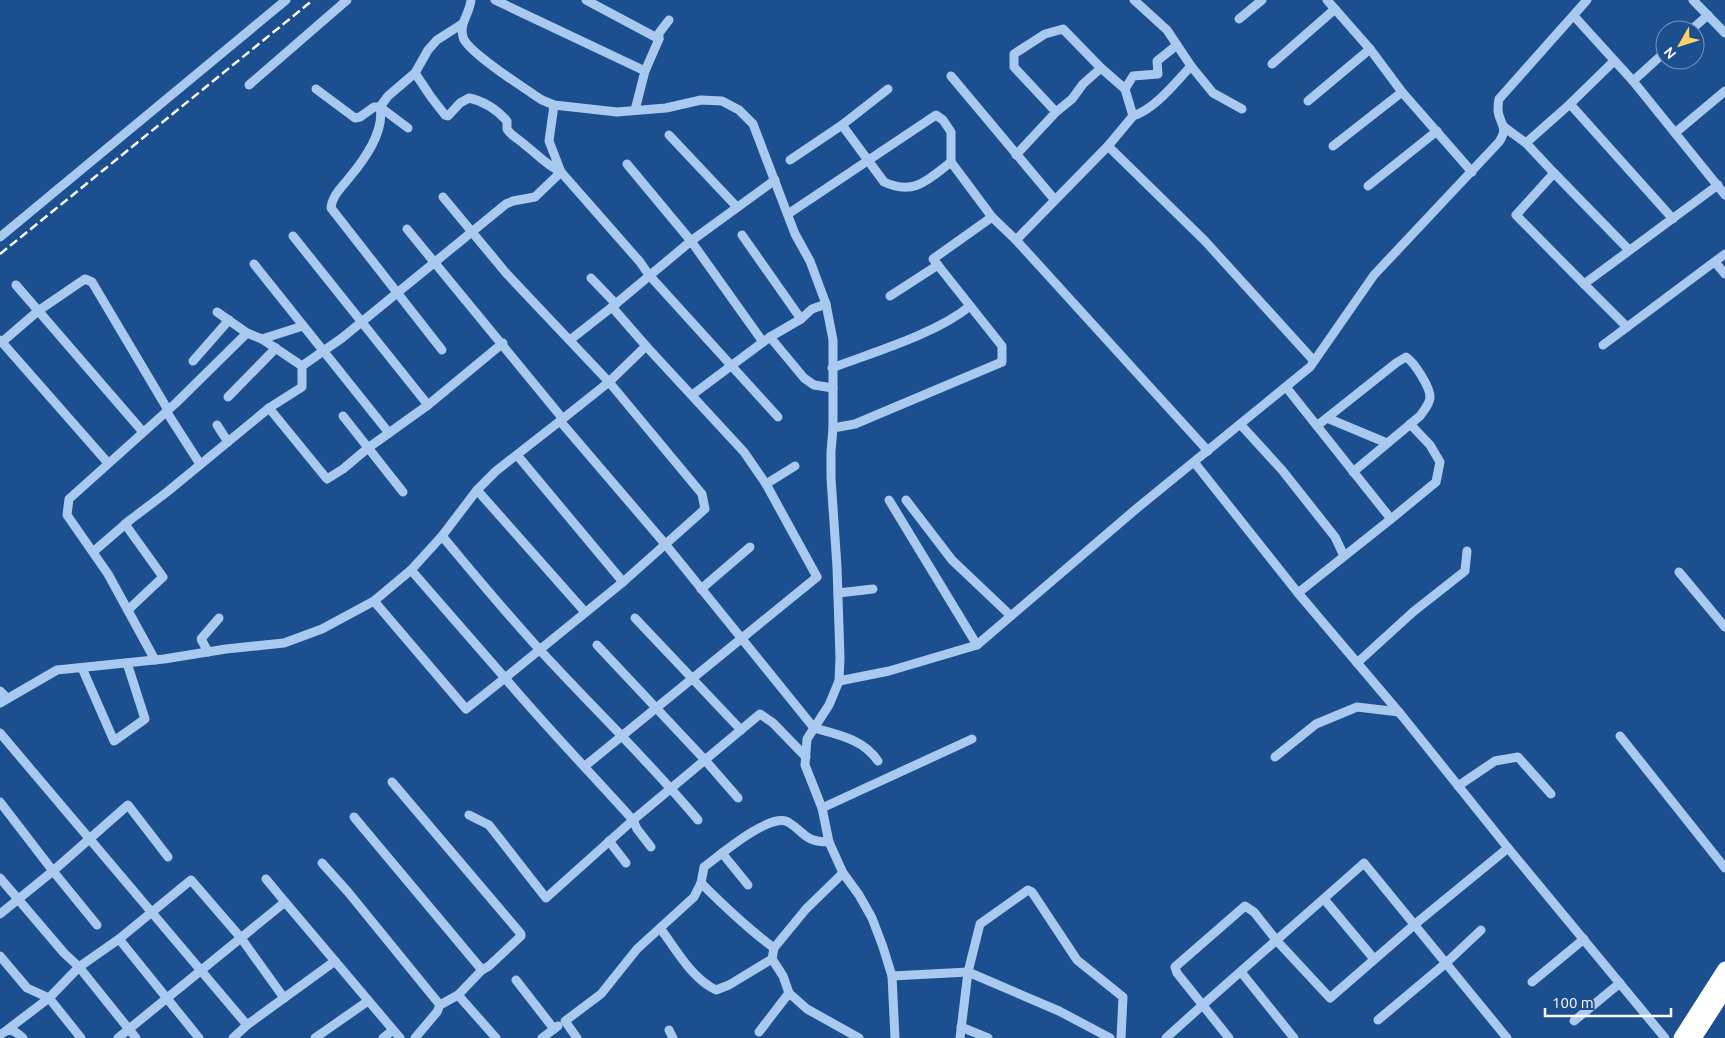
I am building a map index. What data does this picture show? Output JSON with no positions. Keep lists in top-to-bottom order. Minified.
{"scale_bar":"100 m","north":"bottom left"}
